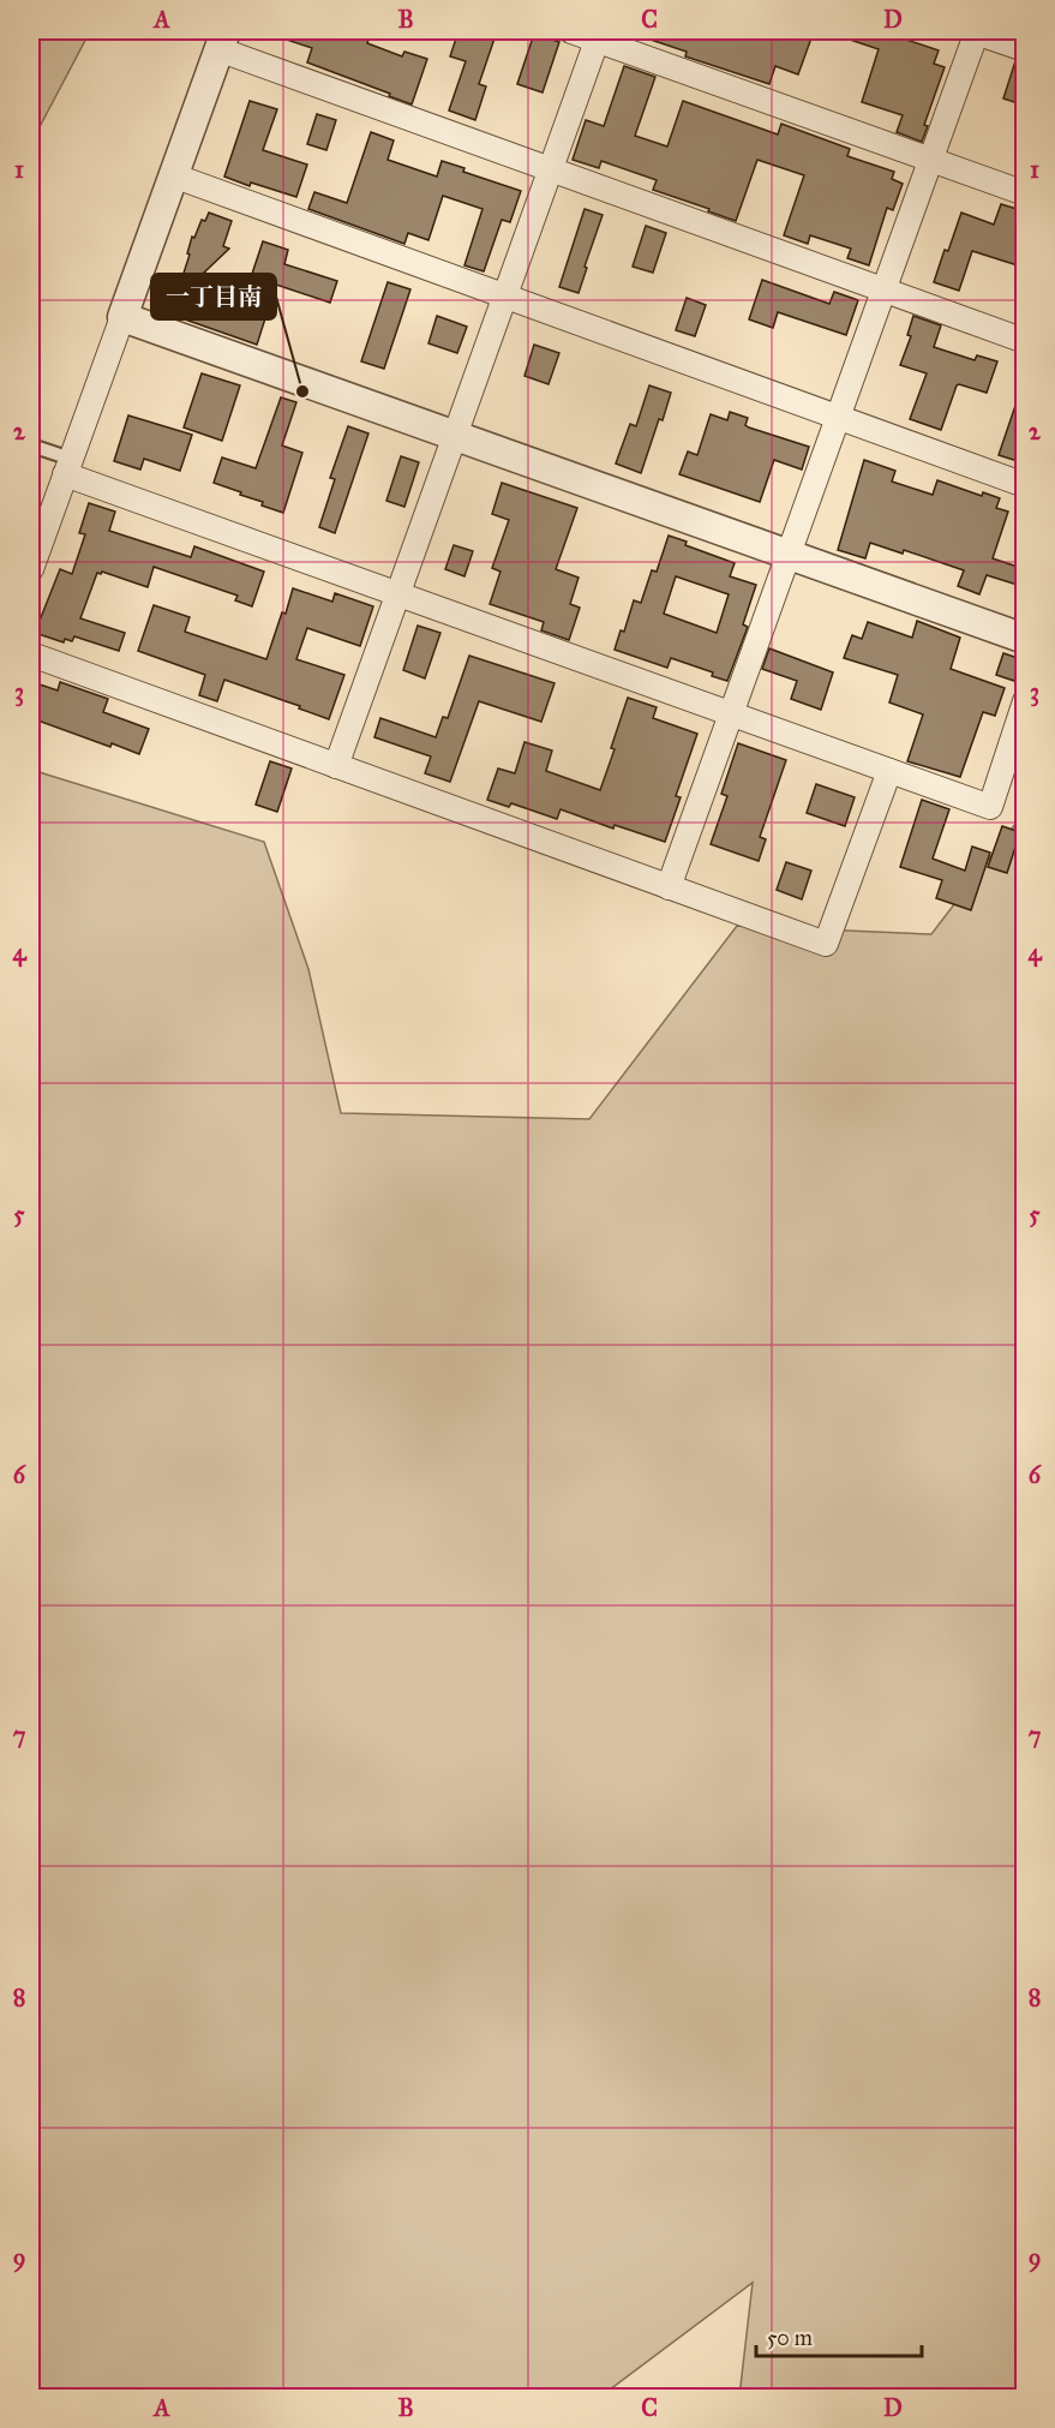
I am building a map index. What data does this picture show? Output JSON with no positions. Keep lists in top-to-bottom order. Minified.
{"places":["一丁目南"],"scale_bar":"50 m","grid":{"columns":["A","B","C","D"],"rows":["1","2","3","4","5","6","7","8","9"]}}
